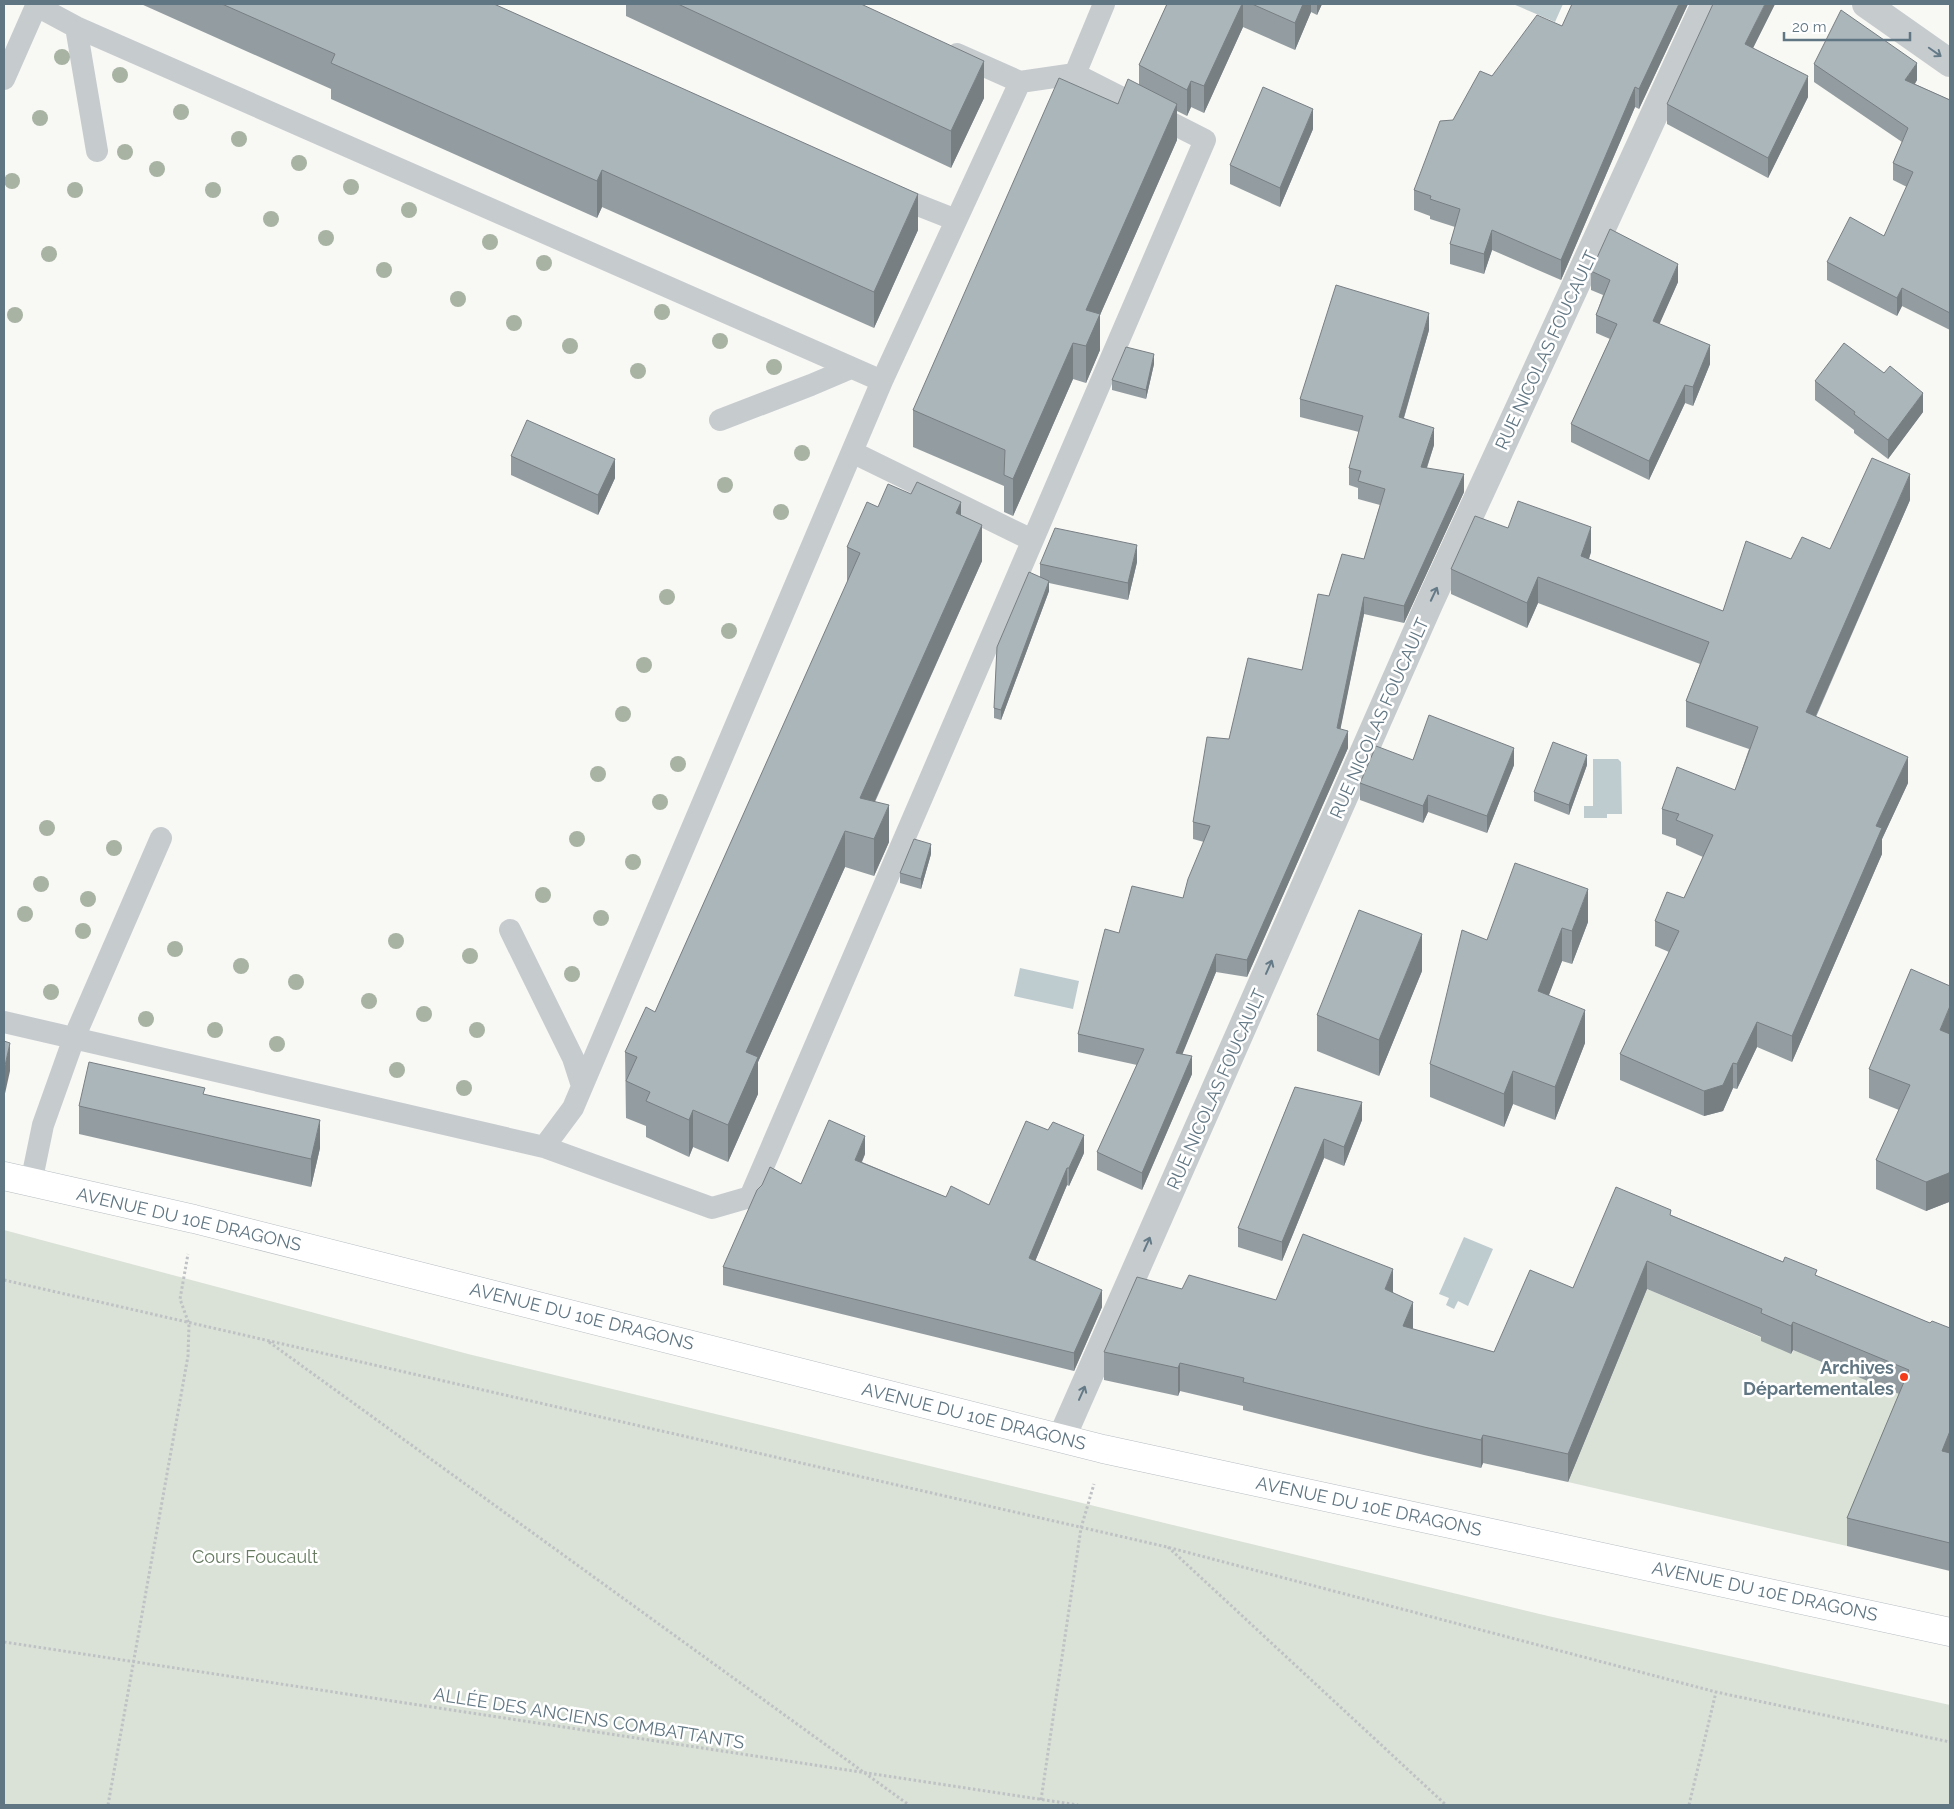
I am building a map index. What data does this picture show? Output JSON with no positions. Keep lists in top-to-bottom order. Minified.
{"streets":{"main road":["AVENUE DU 10E DRAGONS"],"street":["RUE NICOLAS FOUCAULT"],"path":["ALLÉE DES ANCIENS COMBATTANTS"]},"crossings":[["RUE NICOLAS FOUCAULT","AVENUE DU 10E DRAGONS"]],"one_way":["RUE NICOLAS FOUCAULT"],"parks":["Cours Foucault"],"places":["Archives Départementales"],"scale_bar":"20 m"}
